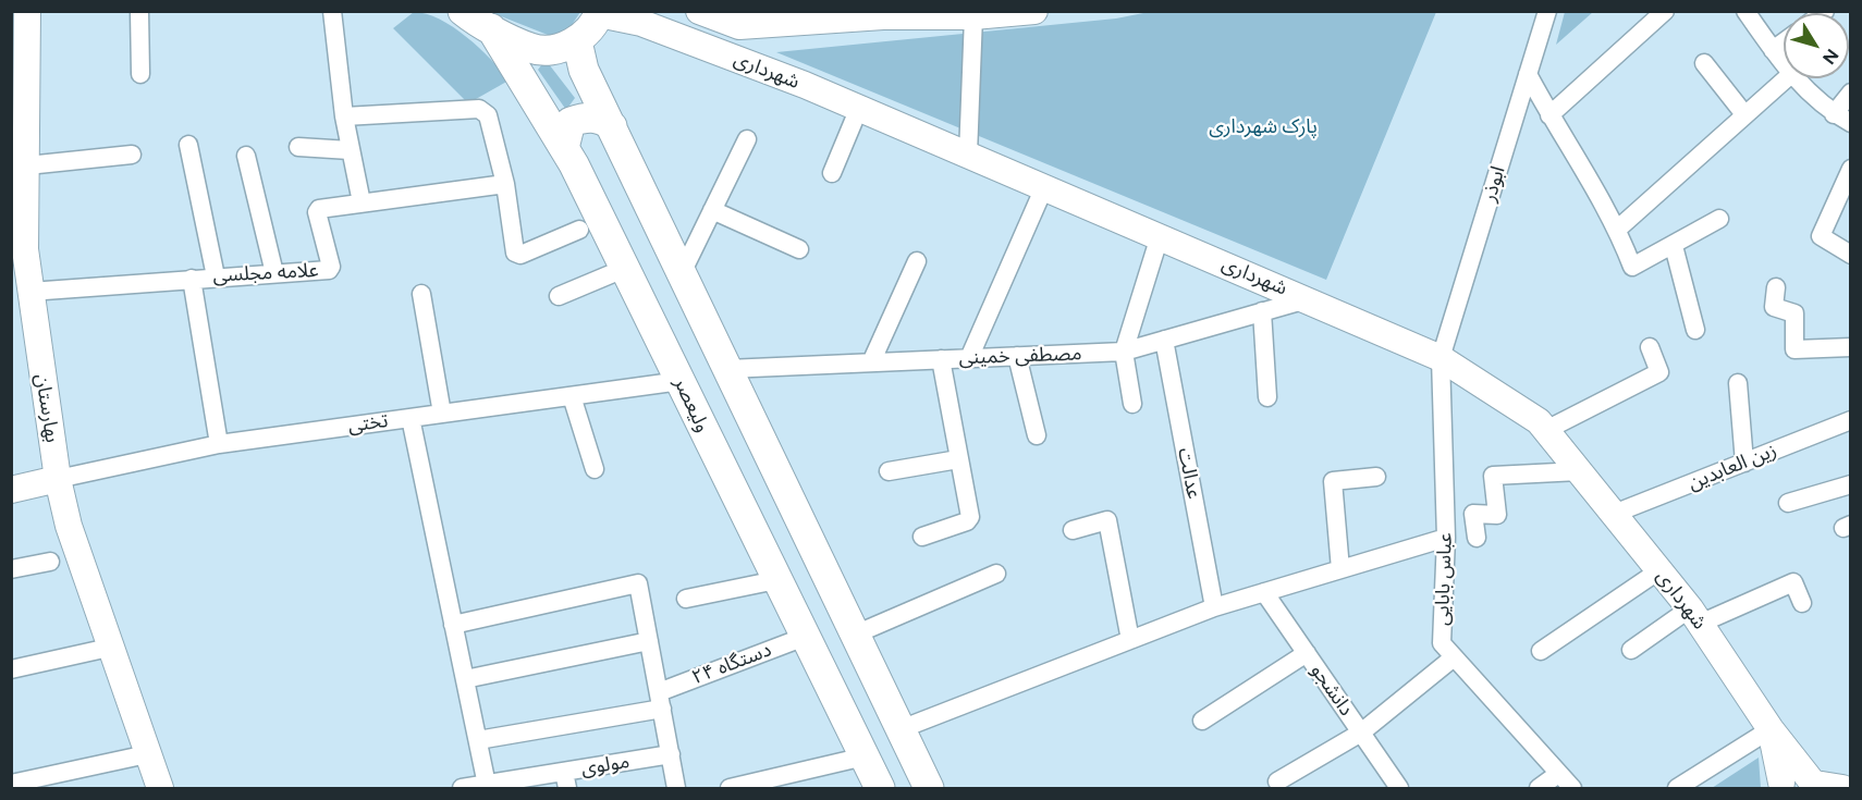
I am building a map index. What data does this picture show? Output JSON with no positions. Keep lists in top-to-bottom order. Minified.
{"streets":{"main road":["شهرداری","ولیعصر","بهارستان"],"street":["ابوذر","علامه مجلسی","مصطفی خمینی","تختی","زین العابدین","عدالت","عباس بابایی","۲۴ دستگاه","دانشجو","مولوی"]},"crossings":[["شهرداری","ابوذر"],["شهرداری","مصطفی خمینی"],["شهرداری","زین العابدین"],["شهرداری","عباس بابایی"],["ابوذر","عباس بابایی"],["علامه مجلسی","بهارستان"],["مصطفی خمینی","عدالت"],["ولیعصر","تختی"],["ولیعصر","۲۴ دستگاه"],["بهارستان","تختی"]],"parks":["پارک شهرداری"],"north":"bottom right"}
